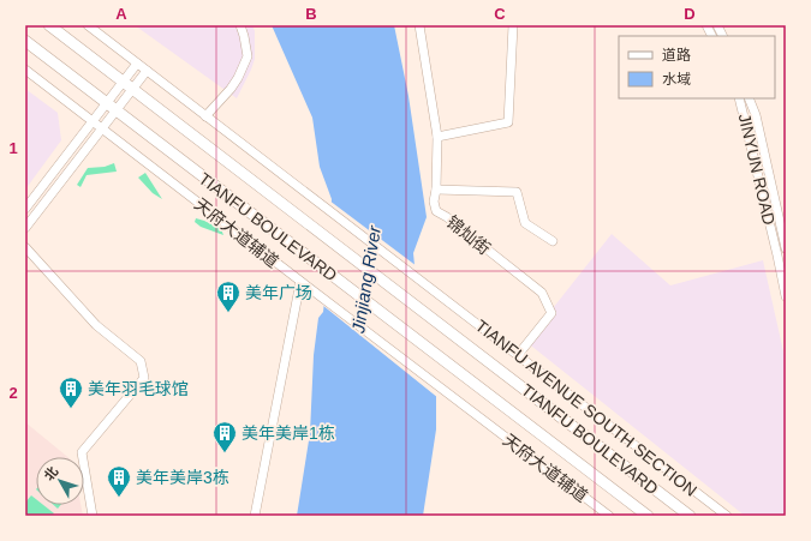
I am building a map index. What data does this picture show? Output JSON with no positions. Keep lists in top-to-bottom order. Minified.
{"streets":{"main road":["TIANFU BOULEVARD"],"street":["JINYUN ROAD","天府大道辅道","锦灿街","TIANFU AVENUE SOUTH SECTION"]},"crossings":[["锦灿街","TIANFU AVENUE SOUTH SECTION"]],"water":["Jinjiang River"],"places":{"building":["美年广场","美年羽毛球馆","美年美岸1栋","美年美岸3栋"]},"legend":["道路","水域"],"north":"top left","grid":{"columns":["A","B","C","D"],"rows":["1","2"]}}
